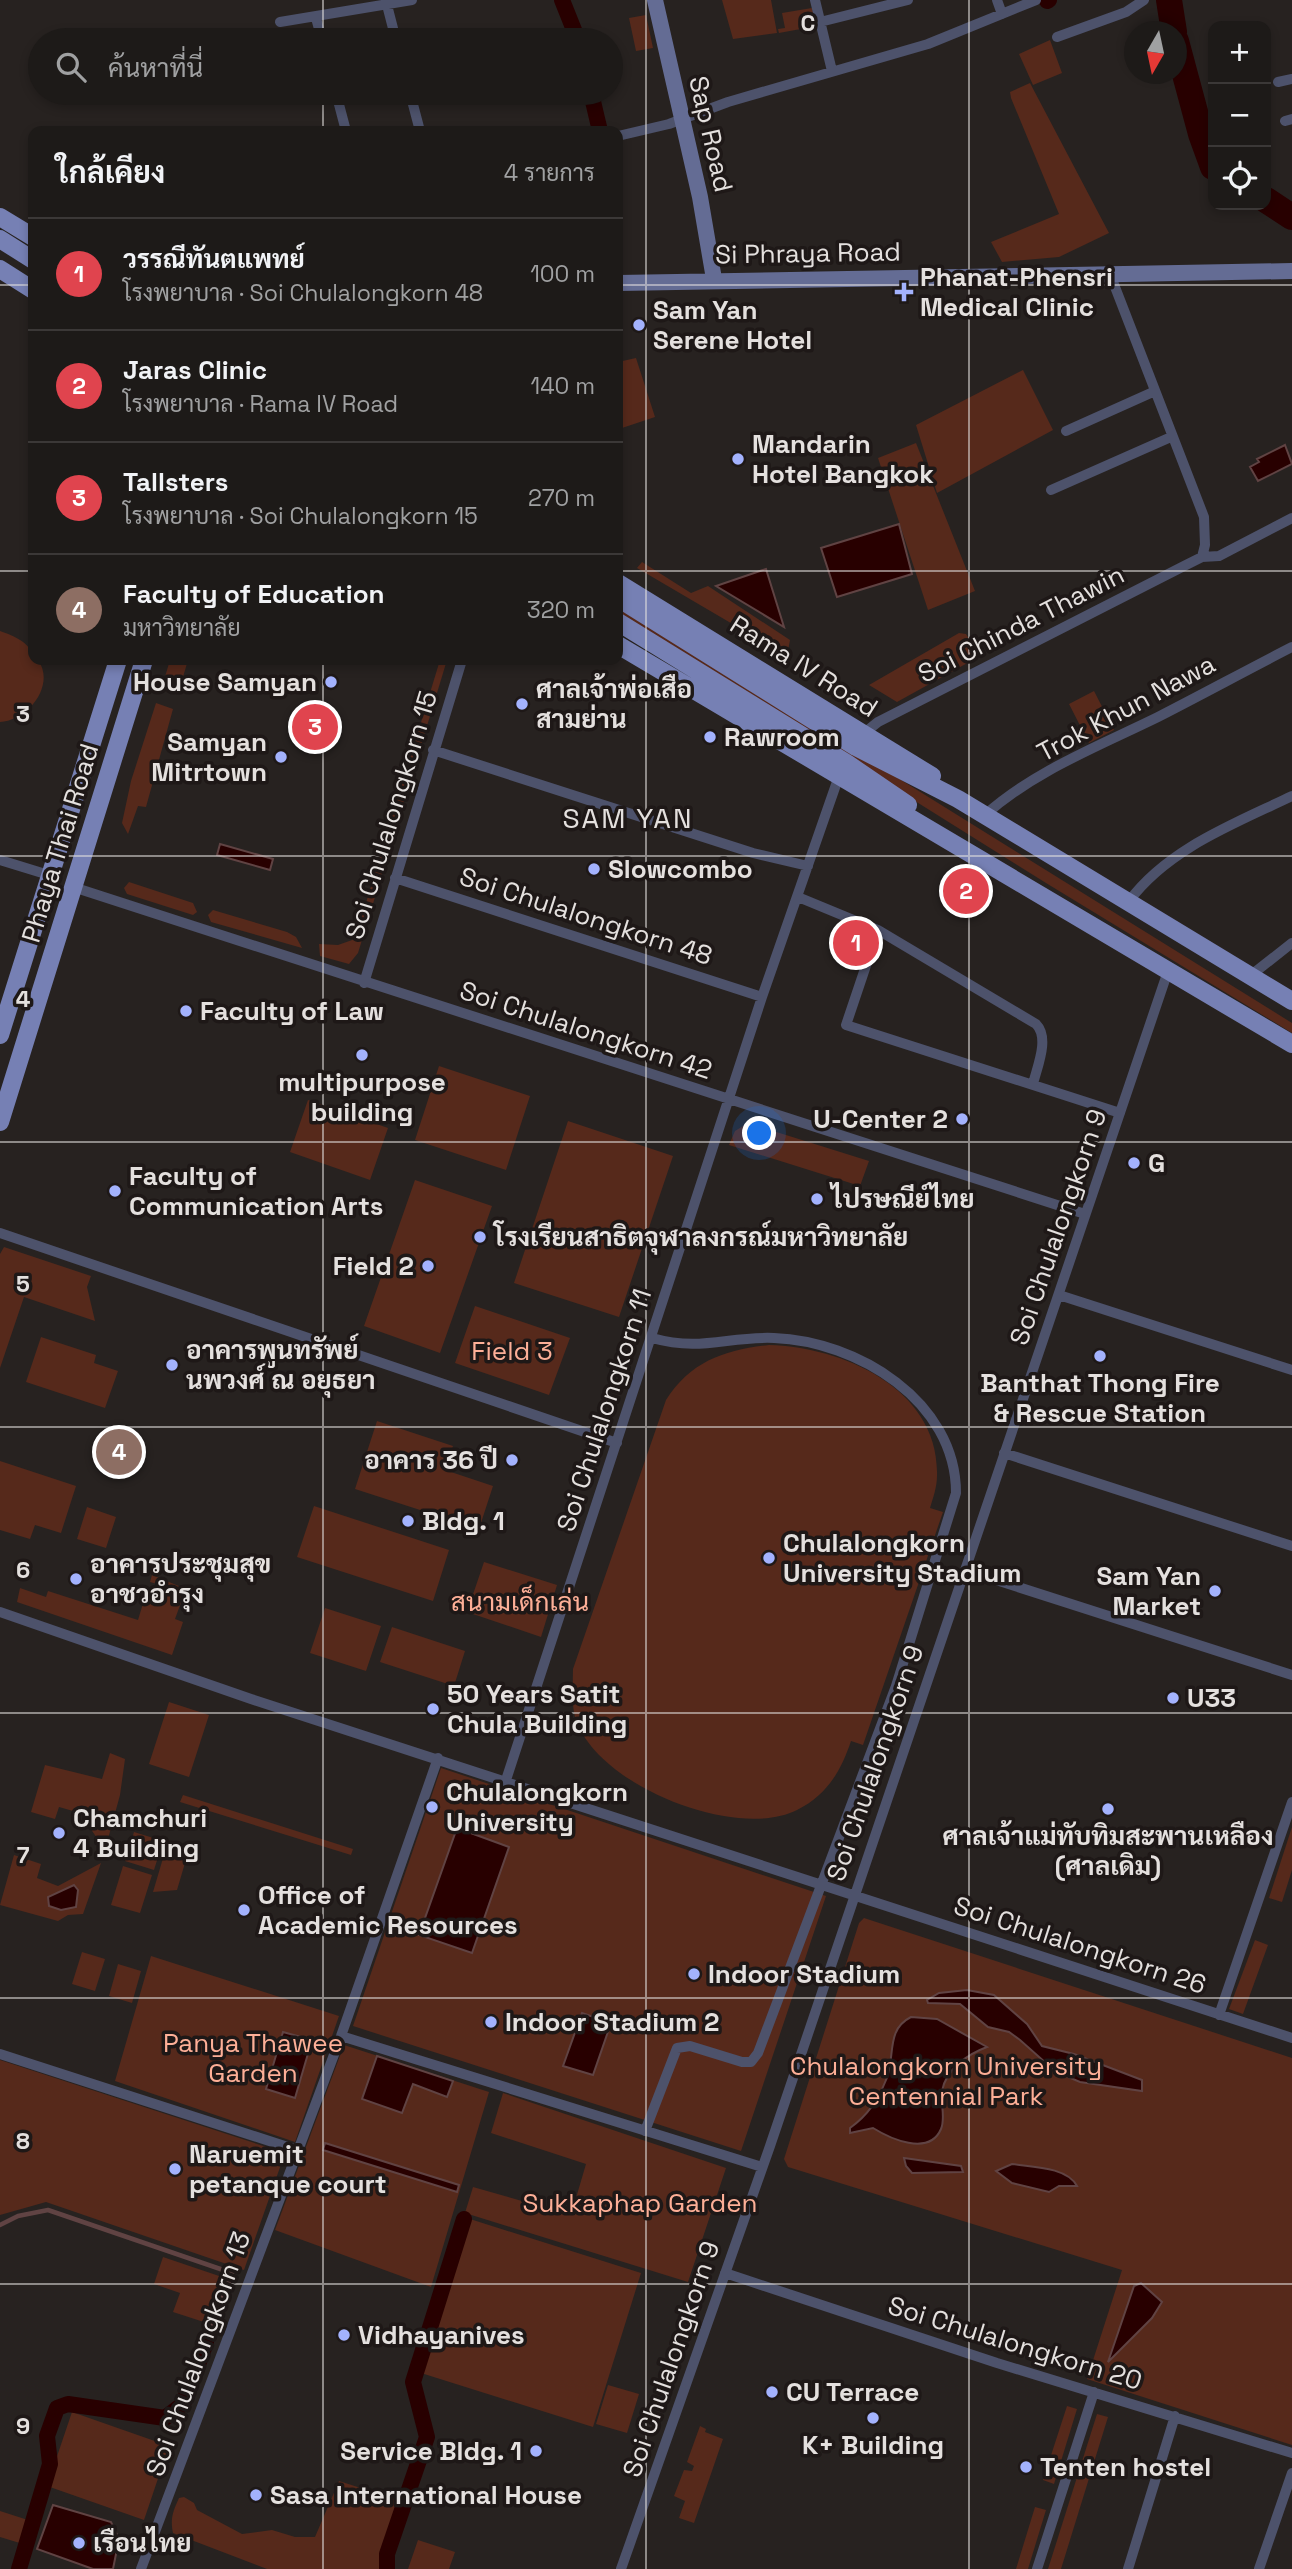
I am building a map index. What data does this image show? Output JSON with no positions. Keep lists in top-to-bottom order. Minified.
{"streets":{"main road":["Sap Road","Si Phraya Road","Rama IV Road","Phaya Thai Road"],"street":["Soi Chinda Thawin","Trok Khun Nawa","Soi Chulalongkorn 15","Soi Chulalongkorn 48","Soi Chulalongkorn 42","Soi Chulalongkorn 9","Soi Chulalongkorn 11","Soi Chulalongkorn 26","Soi Chulalongkorn 20","Soi Chulalongkorn 13"]},"crossings":[["Sap Road","Si Phraya Road"],["Soi Chinda Thawin","Rama IV Road"],["Rama IV Road","Trok Khun Nawa"],["Soi Chulalongkorn 15","Soi Chulalongkorn 48"],["Soi Chulalongkorn 15","Soi Chulalongkorn 42"],["Phaya Thai Road","Soi Chulalongkorn 42"],["Soi Chulalongkorn 48","Soi Chulalongkorn 11"],["Soi Chulalongkorn 42","Soi Chulalongkorn 9"],["Soi Chulalongkorn 42","Soi Chulalongkorn 11"],["Soi Chulalongkorn 9","Soi Chulalongkorn 26"],["Soi Chulalongkorn 9","Soi Chulalongkorn 20"],["Soi Chulalongkorn 11","Soi Chulalongkorn 26"],["Soi Chulalongkorn 26","Soi Chulalongkorn 13"]],"districts":["SAM YAN"],"parks":["Field 3","สนามเด็กเล่น","Panya Thawee Garden","Chulalongkorn University Centennial Park","Sukkaphap Garden"],"places":{"health":["Phanat-Phensri Medical Clinic"],"other":["Sam Yan Serene Hotel","Mandarin Hotel Bangkok","House Samyan","ศาลเจ้าพ่อเสือ สามย่าน","Rawroom","Samyan Mitrtown","Slowcombo","Faculty of Law","multipurpose building","U-Center 2","G","Faculty of Communication Arts","ไปรษณีย์ไทย","โรงเรียนสาธิตจุฬาลงกรณ์มหาวิทยาลัย","Field 2","Banthat Thong Fire & Rescue Station","อาคารพูนทรัพย์ นพวงศ์ ณ อยุธยา","อาคาร 36 ปี","Bldg. 1","Chulalongkorn University Stadium","อาคารประชุมสุข อาชวอำรุง","Sam Yan Market","U33","50 Years Satit Chula Building","Chulalongkorn University","ศาลเจ้าแม่ทับทิมสะพานเหลือง (ศาลเดิม)","Chamchuri 4 Building","Office of Academic Resources","Indoor Stadium","Indoor Stadium 2","Naruemit petanque court","Vidhayanives","CU Terrace","K+ Building","Service Bldg. 1","Tenten hostel","Sasa International House","เรือนไทย"]},"north":"bottom","page":{"map_buttons":["+","−"],"search":"ค้นหาที่นี่","heading":["ใกล้เคียง","4 รายการ"],"list":[{"mark":"1","name":"วรรณีทันตแพทย์","note":"โรงพยาบาล · Soi Chulalongkorn 48","value":"100 m"},{"mark":"2","name":"Jaras Clinic","note":"โรงพยาบาล · Rama IV Road","value":"140 m"},{"mark":"3","name":"Tallsters","note":"โรงพยาบาล · Soi Chulalongkorn 15","value":"270 m"},{"mark":"4","name":"Faculty of Education","note":"มหาวิทยาลัย","value":"320 m"}],"pins":["3","2","1","4"]},"grid":{"columns":["C"],"rows":["3","4","5","6","7","8","9"]}}
